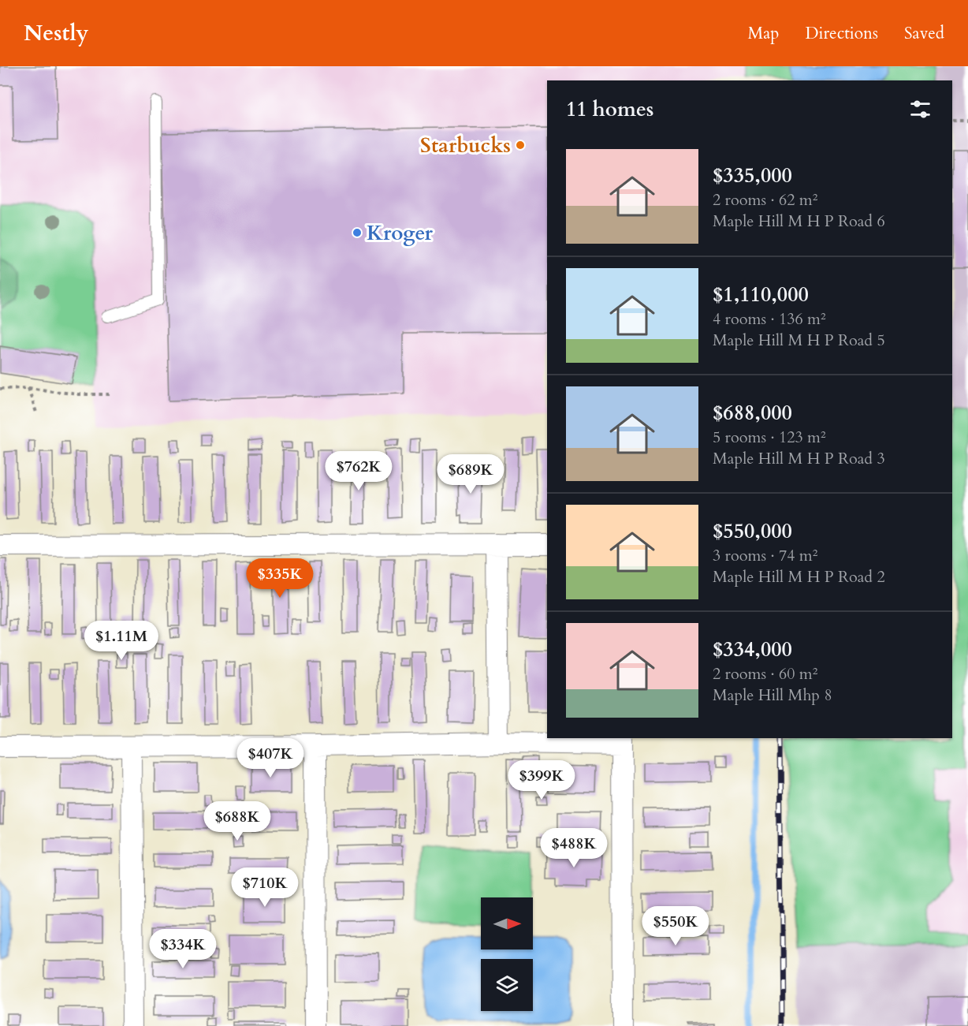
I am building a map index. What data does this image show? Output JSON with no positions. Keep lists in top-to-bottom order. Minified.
{"places":["Starbucks","Kroger"],"north":"right","page":{"header":"Nestly","nav":["Map","Directions","Saved"],"heading":"11 homes","list":[{"name":"$335,000","note":"2 rooms · 62 m² · Maple Hill M H P Road 6"},{"name":"$1,110,000","note":"4 rooms · 136 m² · Maple Hill M H P Road 5"},{"name":"$688,000","note":"5 rooms · 123 m² · Maple Hill M H P Road 3"},{"name":"$550,000","note":"3 rooms · 74 m² · Maple Hill M H P Road 2"},{"name":"$334,000","note":"2 rooms · 60 m² · Maple Hill Mhp 8"}],"price":["$762K","$689K","$335K","$1.11M","$407K","$399K","$688K","$488K","$710K","$550K","$334K"]}}
